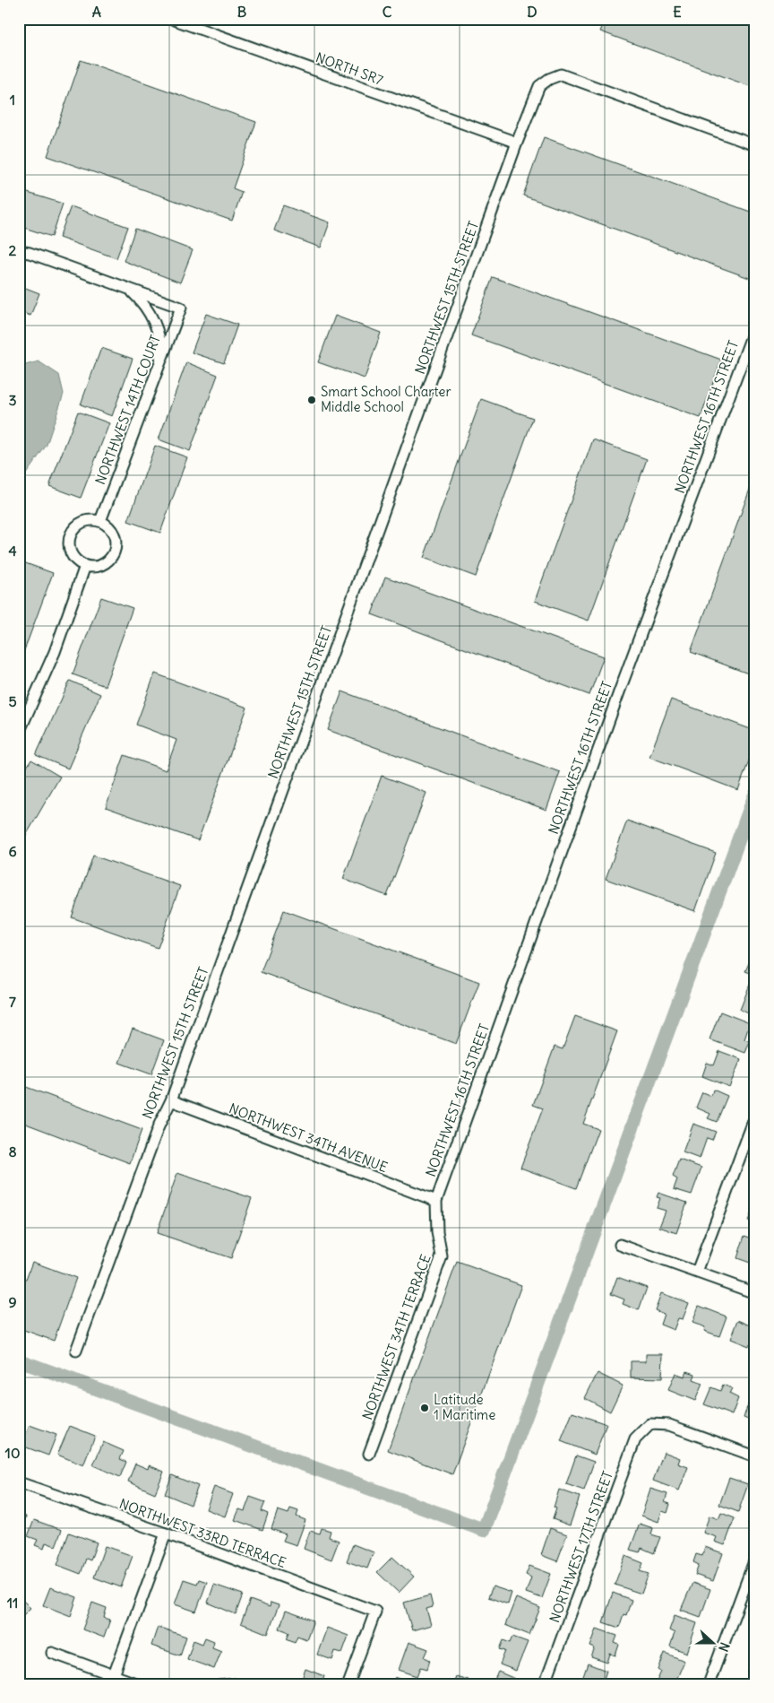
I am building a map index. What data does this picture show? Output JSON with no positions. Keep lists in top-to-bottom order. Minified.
{"streets":{"street":["NORTH SR7","NORTHWEST 15TH STREET","NORTHWEST 14TH COURT","NORTHWEST 16TH STREET","NORTHWEST 34TH AVENUE","NORTHWEST 34TH TERRACE","NORTHWEST 33RD TERRACE","NORTHWEST 17TH STREET"]},"crossings":[["NORTH SR7","NORTHWEST 15TH STREET"],["NORTHWEST 15TH STREET","NORTHWEST 34TH AVENUE"],["NORTHWEST 16TH STREET","NORTHWEST 34TH AVENUE"],["NORTHWEST 16TH STREET","NORTHWEST 34TH TERRACE"],["NORTHWEST 34TH AVENUE","NORTHWEST 34TH TERRACE"]],"places":["Smart School Charter Middle School","Latitude 1 Maritime"],"north":"right","grid":{"columns":["A","B","C","D","E"],"rows":["1","2","3","4","5","6","7","8","9","10","11"]}}
